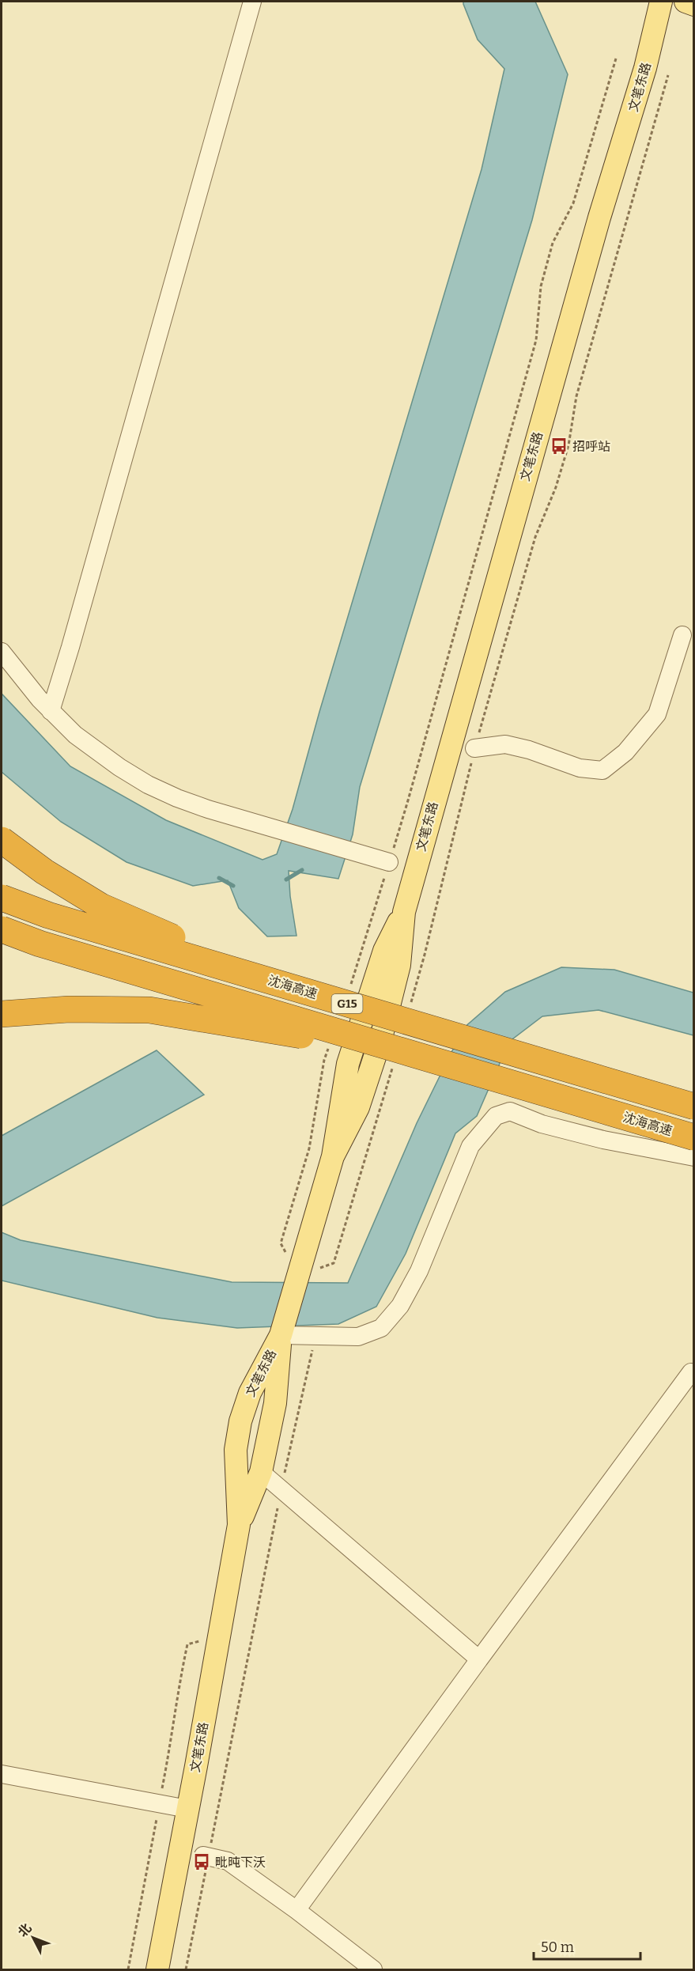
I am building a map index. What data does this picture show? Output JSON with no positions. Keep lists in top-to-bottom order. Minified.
{"streets":{"highway":["沈海高速","G15"],"main road":["文笔东路"]},"places":{"bus stop":["招呼站","毗旽下沃"]},"scale_bar":"50 m","north":"top left"}
